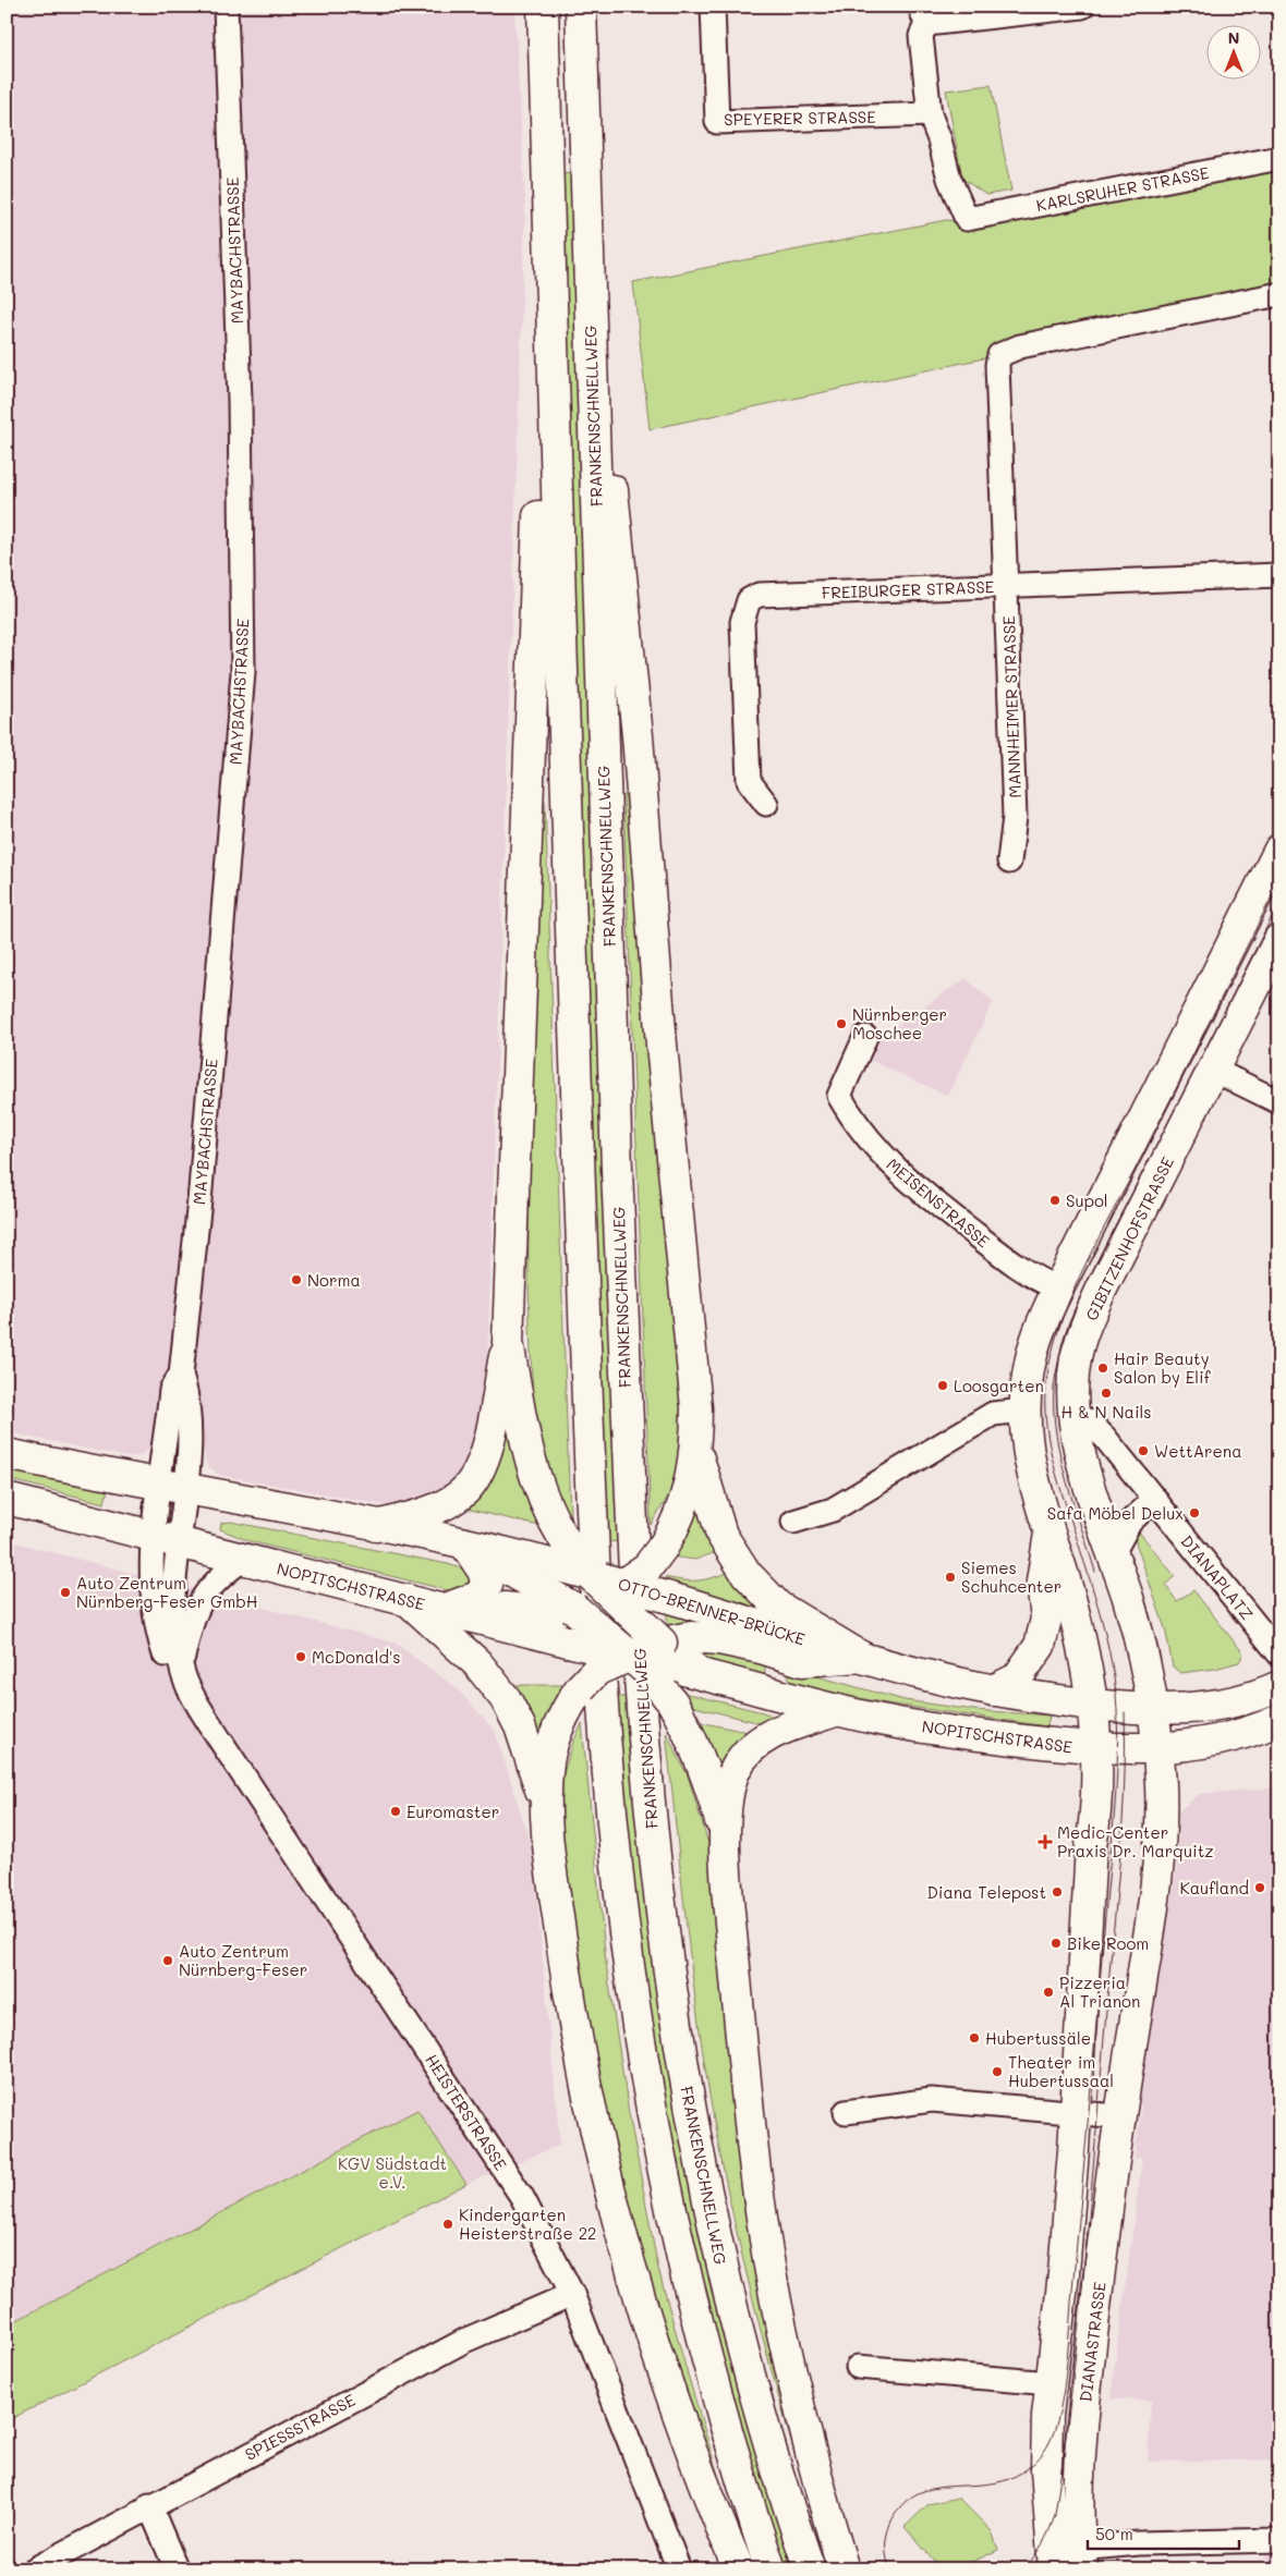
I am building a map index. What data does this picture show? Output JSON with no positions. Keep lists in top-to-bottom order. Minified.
{"streets":{"main road":["FRANKENSCHNELLWEG","GIBITZENHOFSTRASSE","NOPITSCHSTRASSE","OTTO-BRENNER-BRÜCKE","DIANASTRASSE"],"street":["SPEYERER STRASSE","KARLSRUHER STRASSE","MAYBACHSTRASSE","FREIBURGER STRASSE","MANNHEIMER STRASSE","MEISENSTRASSE","DIANAPLATZ","HEISTERSTRASSE","SPIESSSTRASSE"]},"crossings":[["SPEYERER STRASSE","KARLSRUHER STRASSE"],["MAYBACHSTRASSE","HEISTERSTRASSE"],["FREIBURGER STRASSE","MANNHEIMER STRASSE"],["GIBITZENHOFSTRASSE","DIANAPLATZ"],["GIBITZENHOFSTRASSE","NOPITSCHSTRASSE"],["GIBITZENHOFSTRASSE","DIANASTRASSE"],["NOPITSCHSTRASSE","HEISTERSTRASSE"],["NOPITSCHSTRASSE","DIANASTRASSE"],["HEISTERSTRASSE","SPIESSSTRASSE"]],"parks":["KGV Südstadt e.V."],"places":{"other":["Nürnberger Moschee","Supol","Norma","Hair Beauty Salon by Elif","Loosgarten","H & N Nails","WettArena","Safa Möbel Delux","Siemes Schuhcenter","Auto Zentrum Nürnberg-Feser GmbH","McDonald's","Euromaster","Kaufland","Diana Telepost","Bike Room","Auto Zentrum Nürnberg-Feser","Pizzeria Al Trianon","Hubertussäle","Theater im Hubertussaal","Kindergarten Heisterstraße 22"],"health":["Medic-Center Praxis Dr. Marquitz"]},"scale_bar":"50 m","north":"top"}
